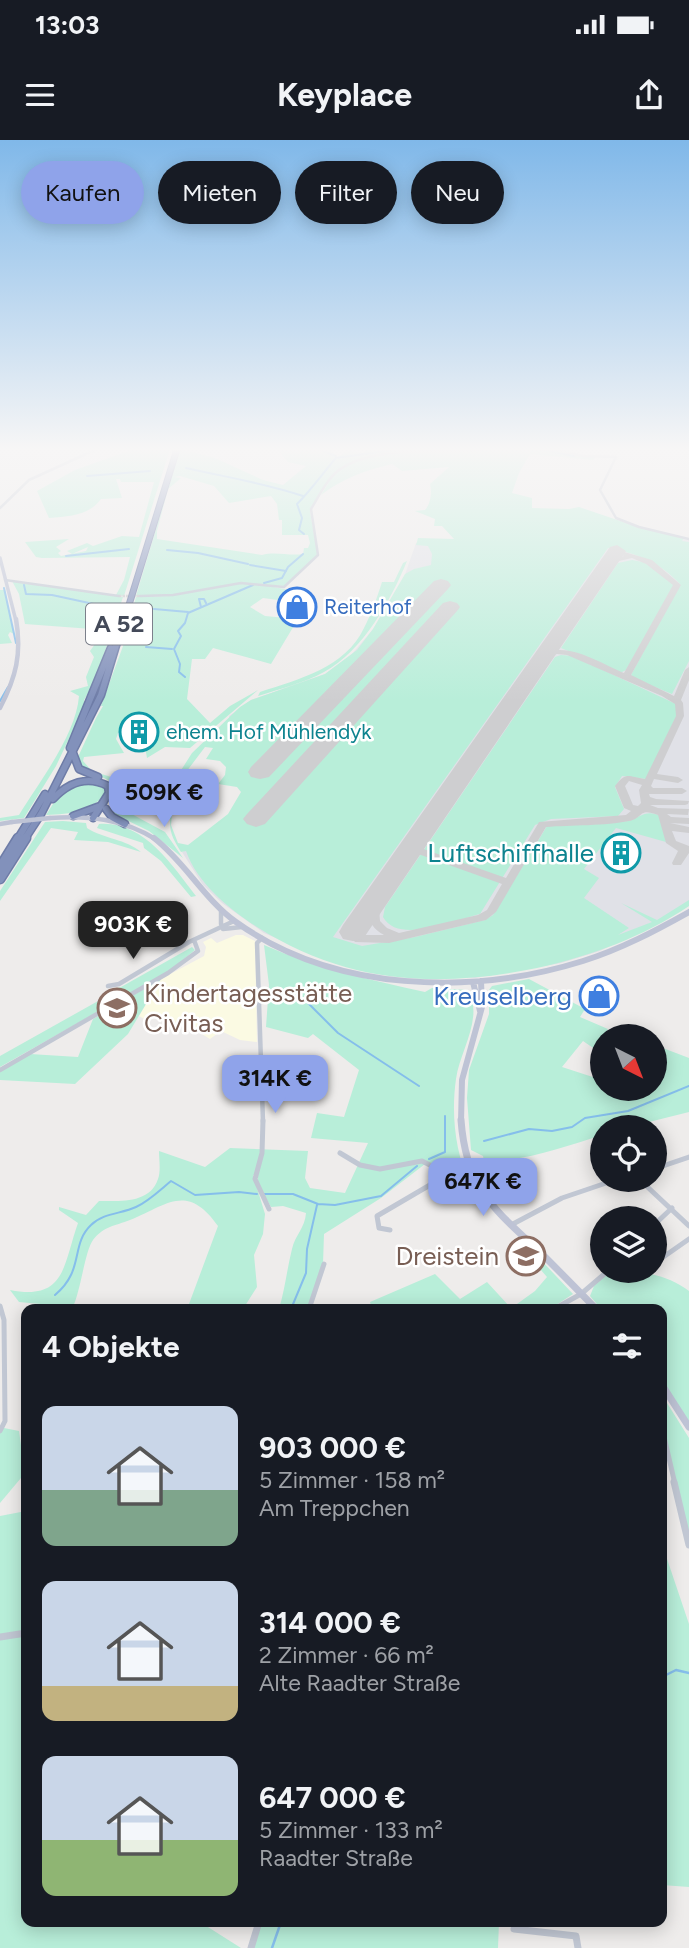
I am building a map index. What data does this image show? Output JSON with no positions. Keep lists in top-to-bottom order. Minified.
{"streets":{"highway":["A 52"]},"places":{"shop":["Reiterhof","Kreuselberg"],"building":["ehem. Hof Mühlendyk","Luftschiffhalle"],"school or university":["Kindertagesstätte Civitas","Dreistein"]},"north":"bottom right","page":{"status":"13:03","header":"Keyplace","chip":["Kaufen","Mieten","Filter","Neu"],"price":["509K €","903K €","314K €","647K €"],"heading":"4 Objekte","list":[{"name":"903 000 €","note":"5 Zimmer · 158 m² · Am Treppchen"},{"name":"314 000 €","note":"2 Zimmer · 66 m² · Alte Raadter Straße"},{"name":"647 000 €","note":"5 Zimmer · 133 m² · Raadter Straße"}]}}
